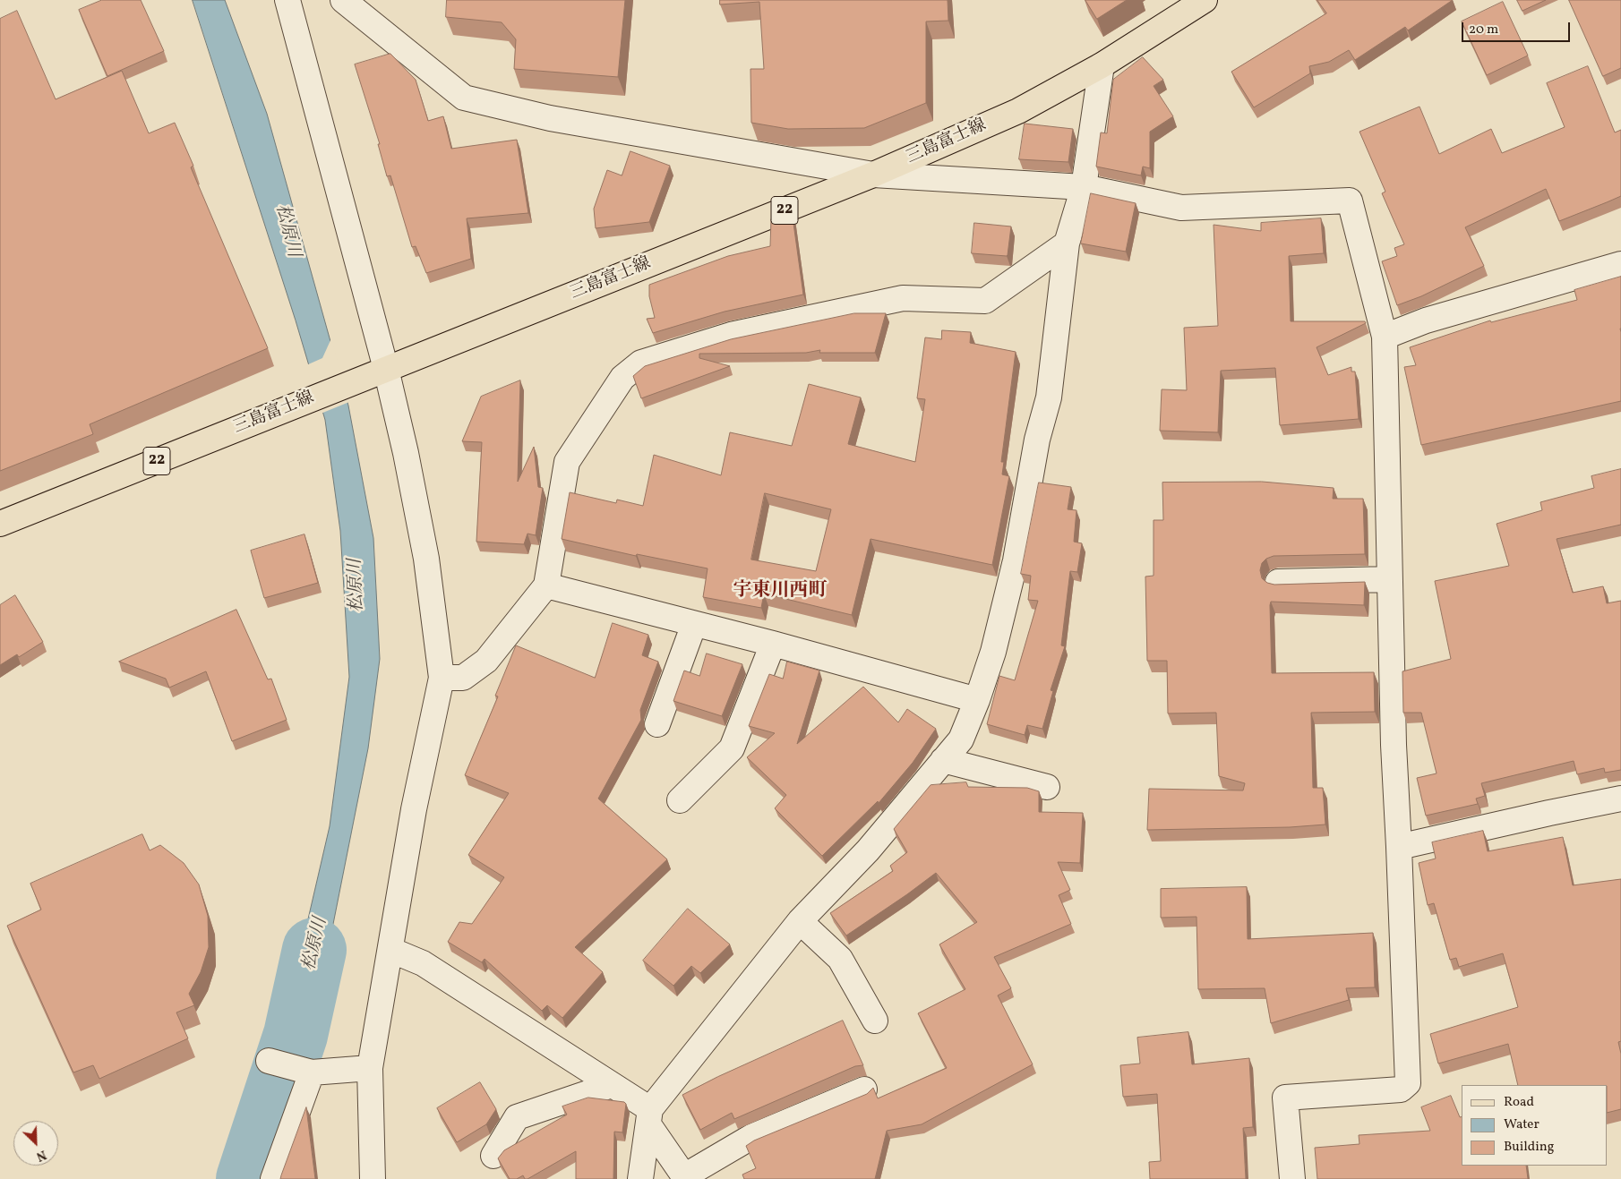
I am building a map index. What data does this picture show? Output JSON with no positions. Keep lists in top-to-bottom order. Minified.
{"streets":{"main road":["三島富士線","22"]},"districts":["宇東川西町"],"water":["松原川"],"legend":["Road","Water","Building"],"scale_bar":"20 m","north":"bottom right"}
